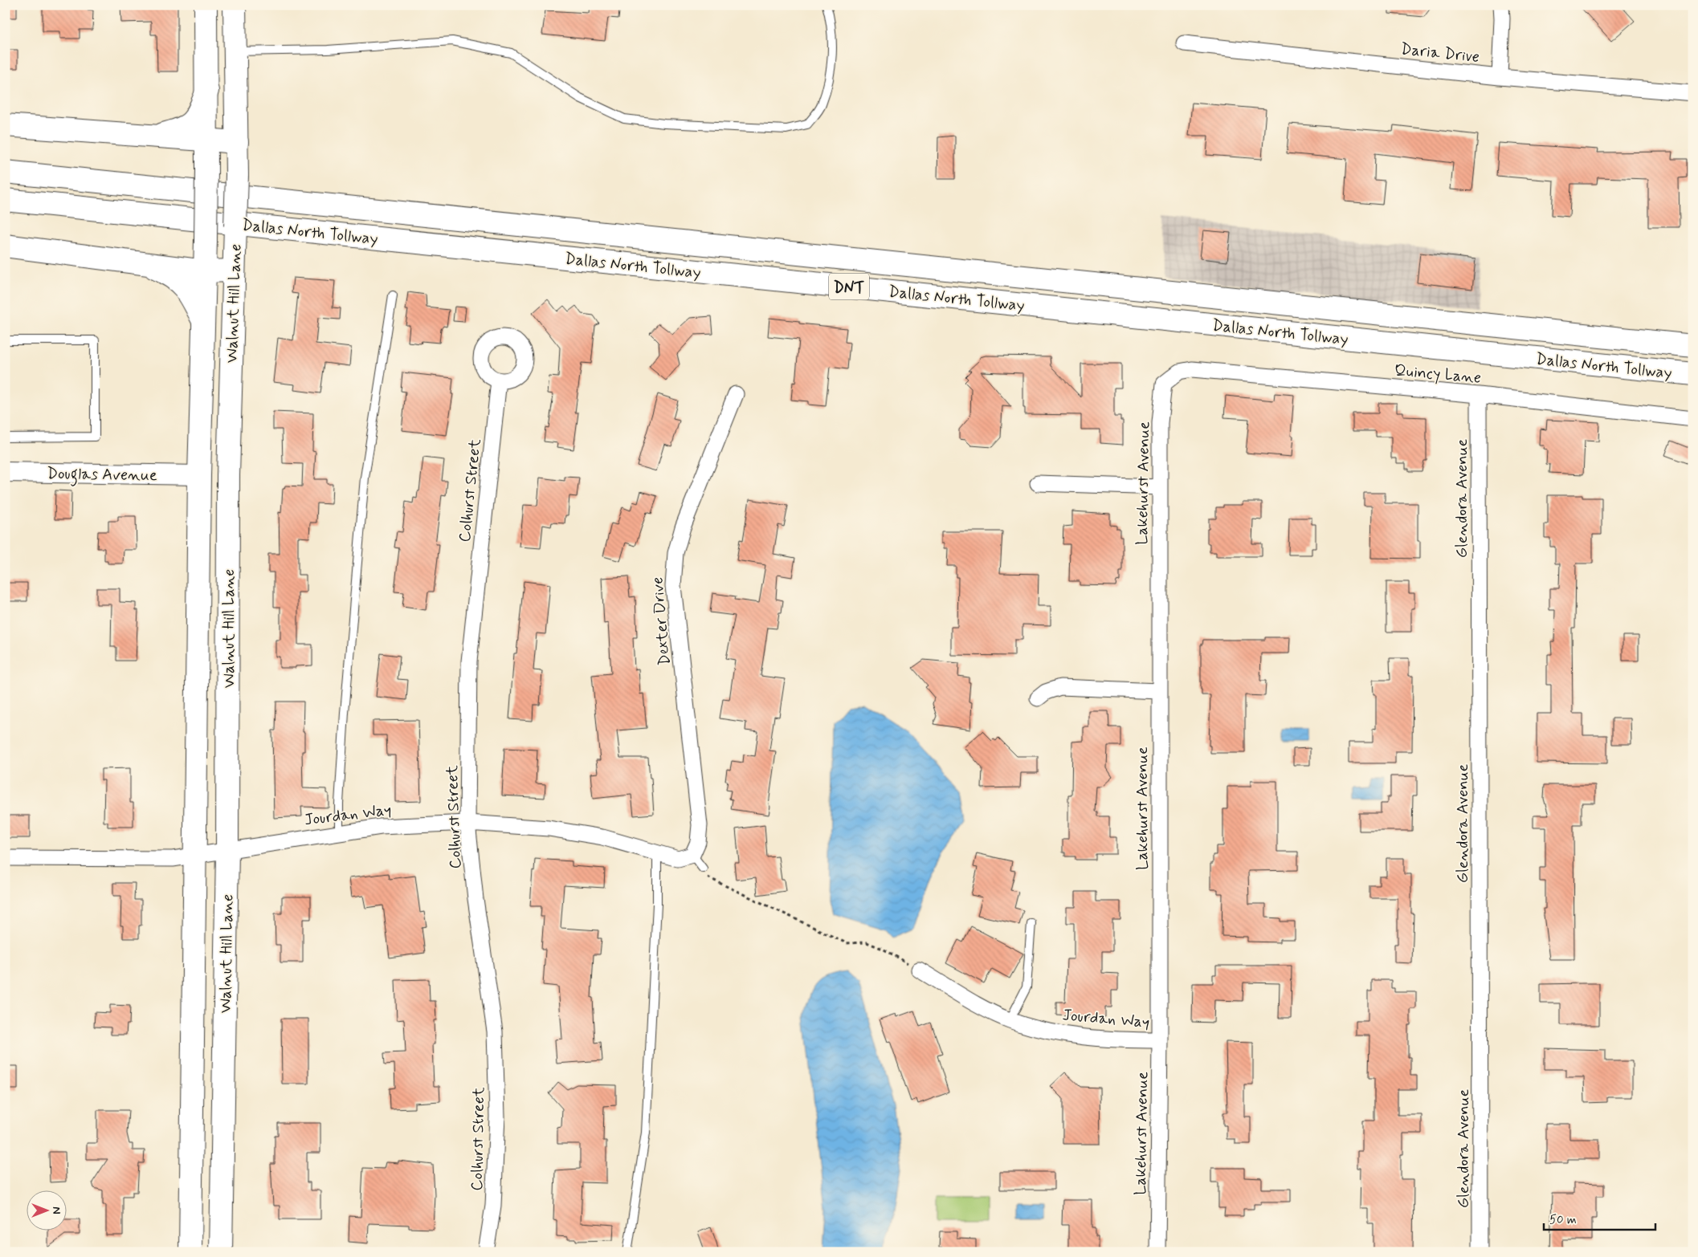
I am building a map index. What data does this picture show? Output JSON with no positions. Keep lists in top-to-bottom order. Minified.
{"streets":{"main road":["Dallas North Tollway","DNT","Walnut Hill Lane"],"street":["Daria Drive","Quincy Lane","Douglas Avenue","Lakehurst Avenue","Colhurst Street","Glendora Avenue","Dexter Drive","Jourdan Way"]},"crossings":[["Walnut Hill Lane","Douglas Avenue"],["Walnut Hill Lane","Jourdan Way"],["Quincy Lane","Lakehurst Avenue"],["Quincy Lane","Glendora Avenue"],["Lakehurst Avenue","Jourdan Way"],["Colhurst Street","Jourdan Way"],["Dexter Drive","Jourdan Way"]],"scale_bar":"50 m","north":"right"}
